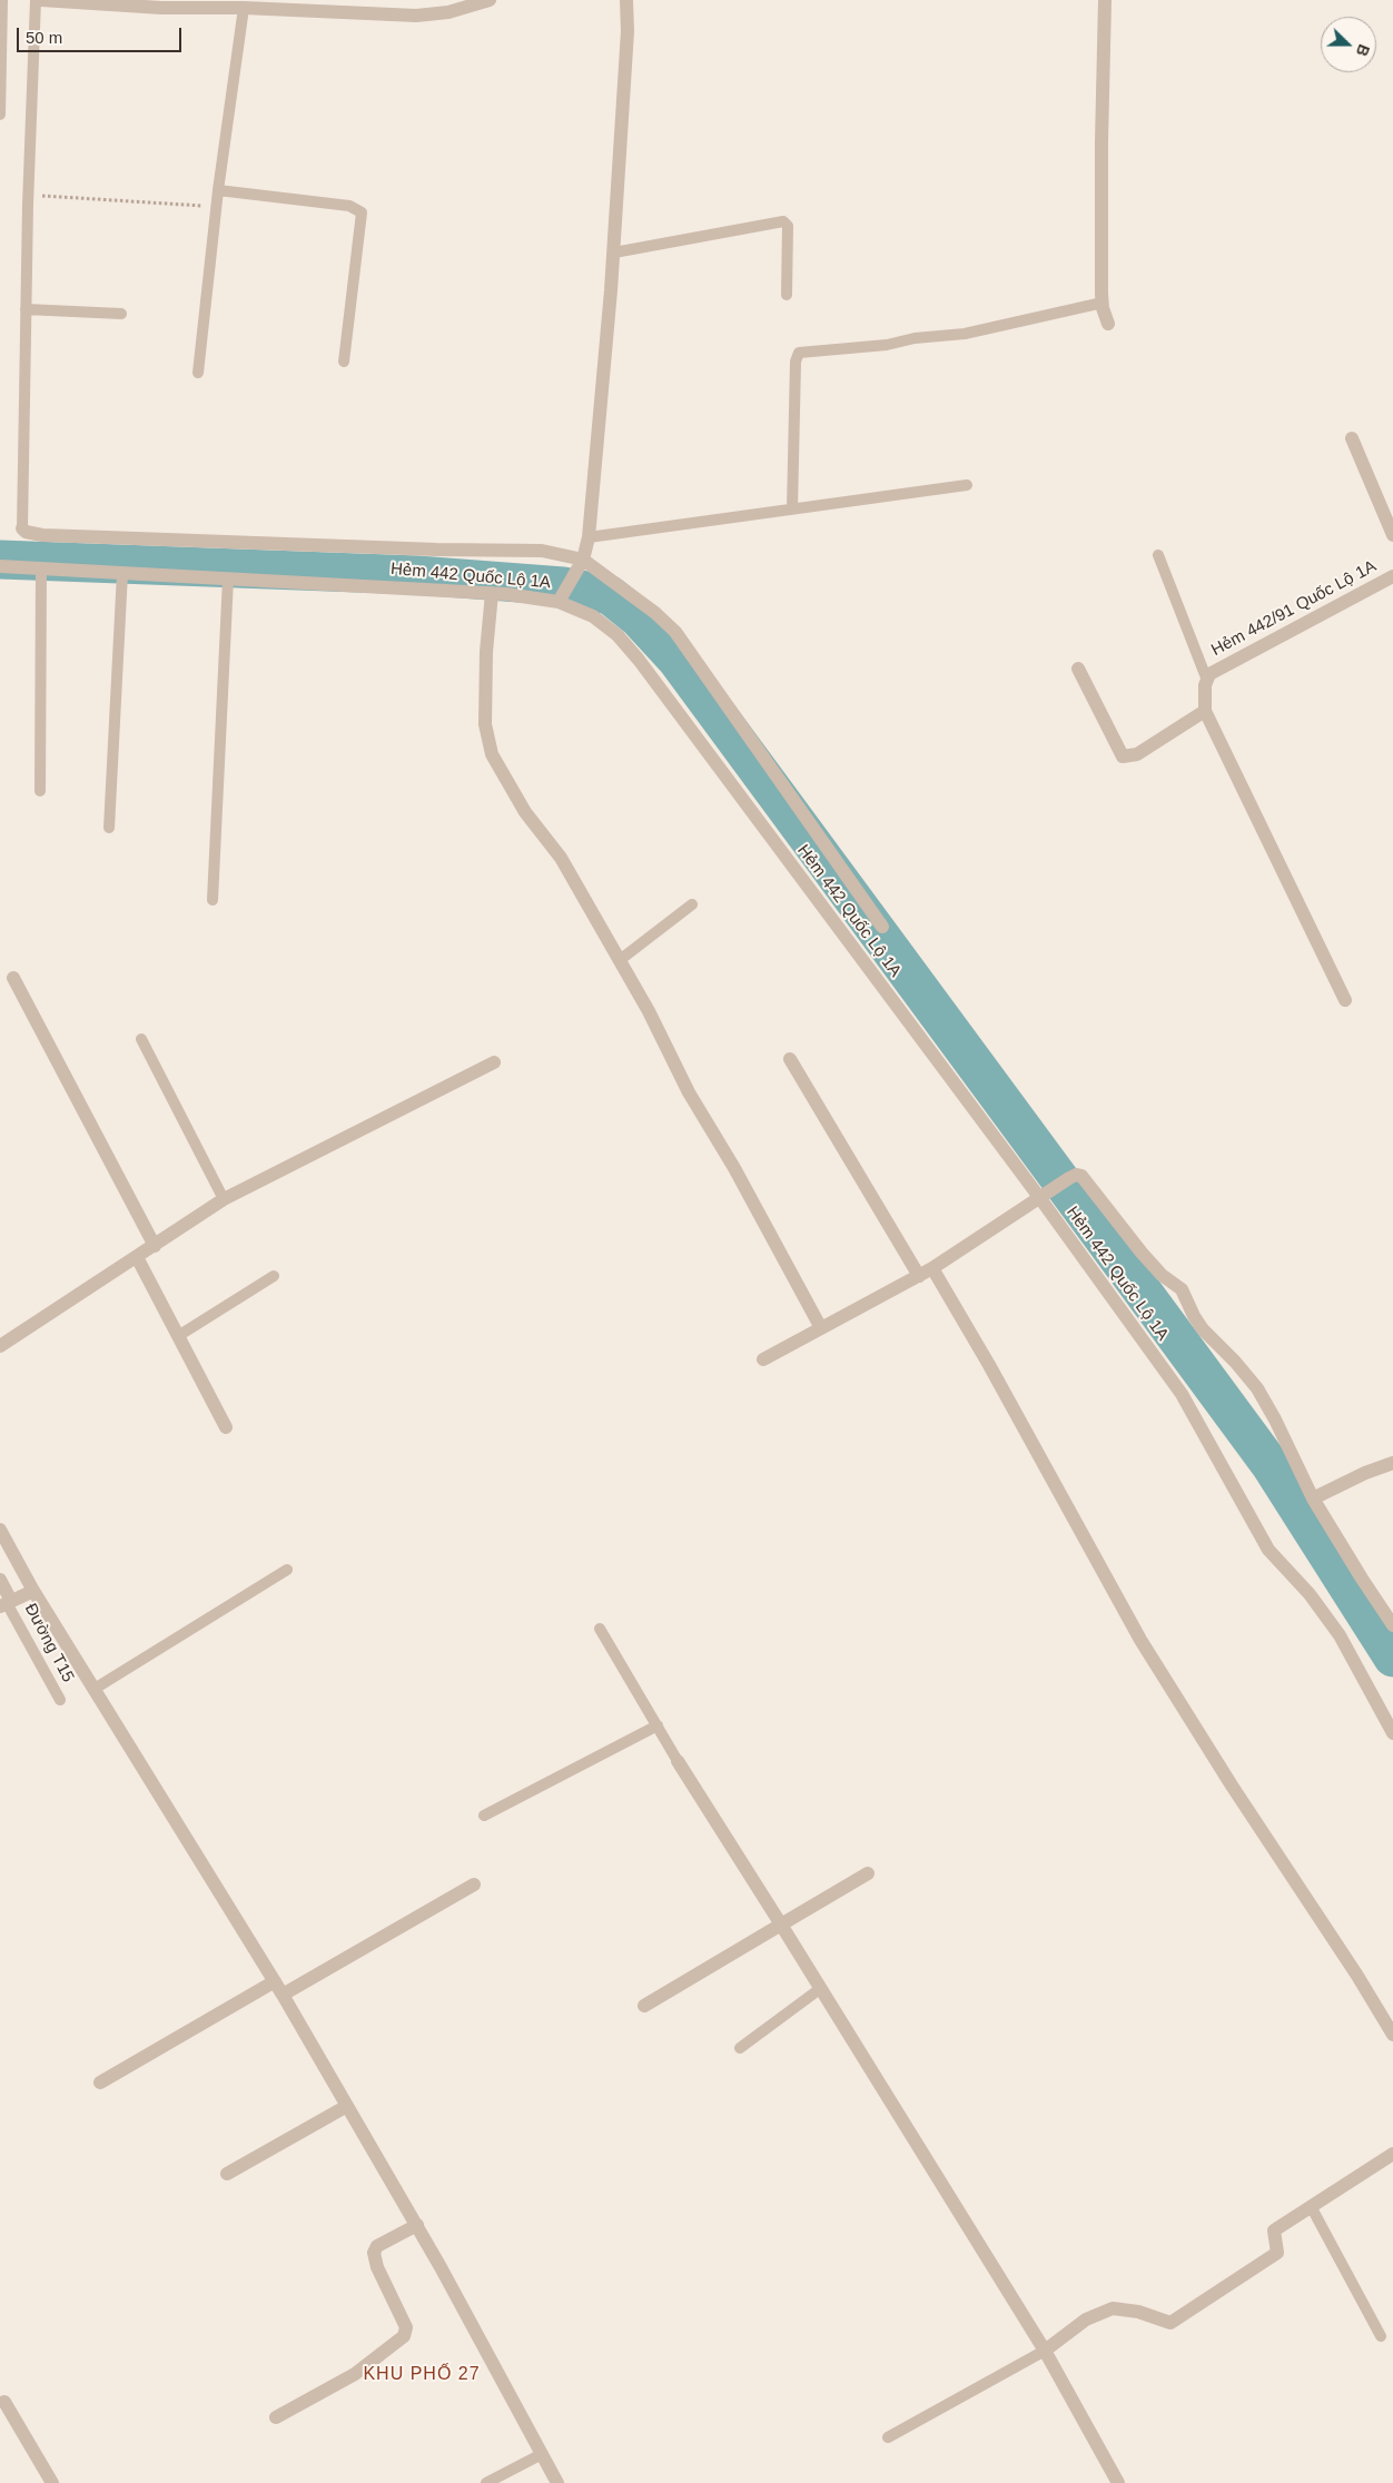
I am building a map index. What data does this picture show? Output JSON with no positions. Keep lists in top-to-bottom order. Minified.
{"streets":{"street":["Hẻm 442 Quốc Lộ 1A","Hẻm 442/91 Quốc Lộ 1A","Đường T15"]},"districts":["KHU PHỐ 27"],"scale_bar":"50 m","north":"right"}
